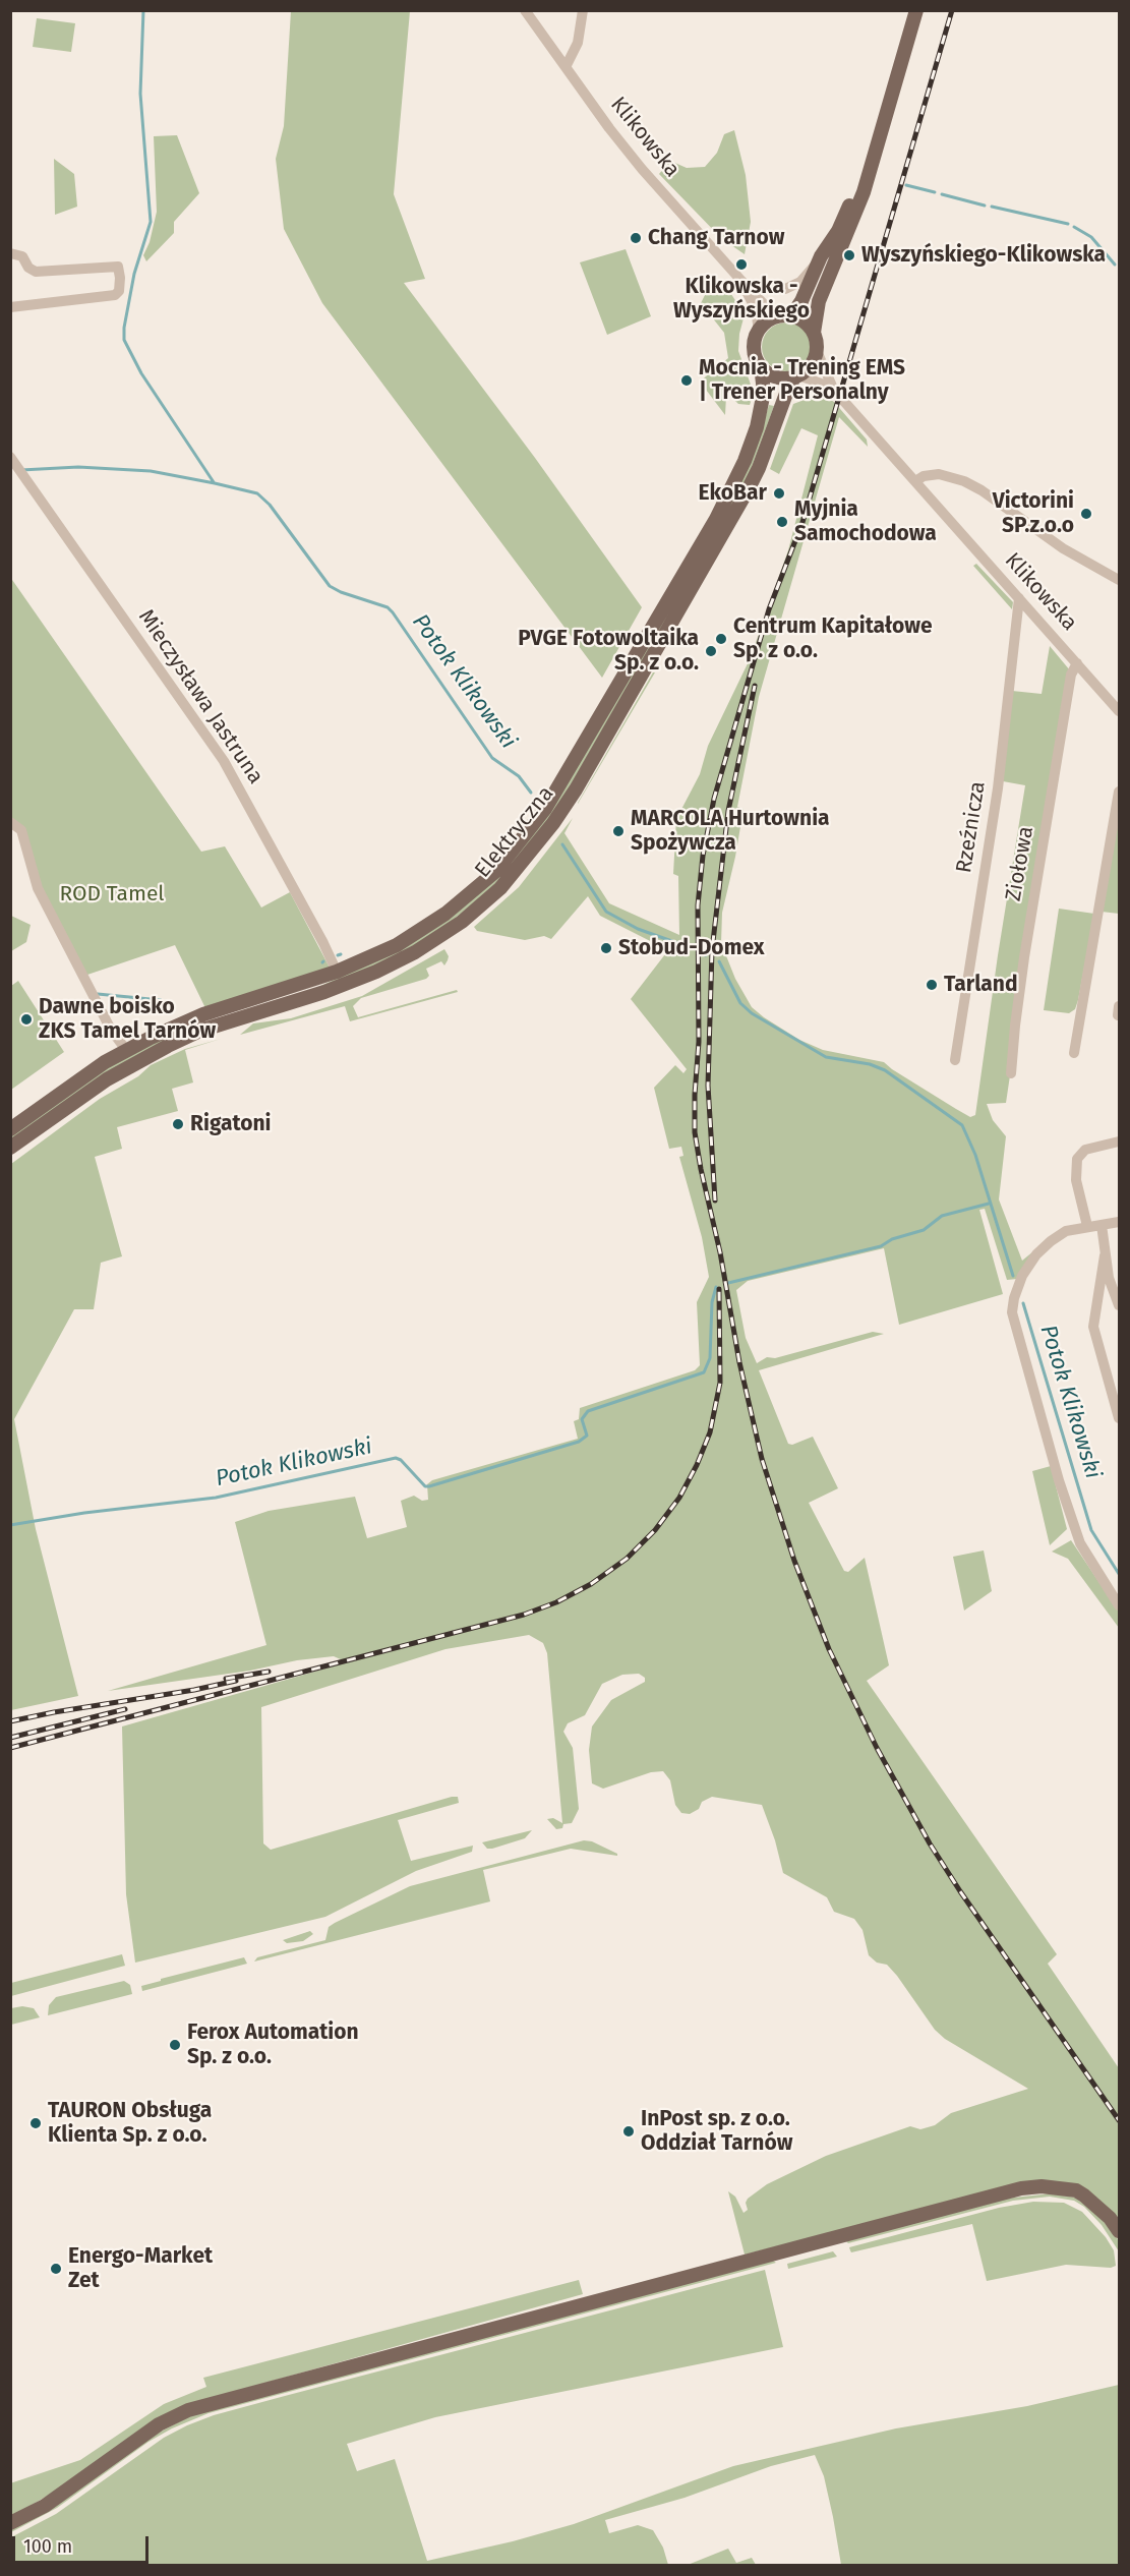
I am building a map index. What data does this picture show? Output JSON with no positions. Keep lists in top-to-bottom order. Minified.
{"streets":{"main road":["Elektryczna"],"street":["Klikowska","Mieczysława Jastruna","Rzeźnicza","Ziołowa"]},"crossings":[["Klikowska","Rzeźnicza"],["Klikowska","Elektryczna"],["Klikowska","Ziołowa"],["Mieczysława Jastruna","Elektryczna"]],"water":["Potok Klikowski"],"parks":["ROD Tamel"],"places":["Chang Tarnow","Wyszyńskiego-Klikowska","Klikowska - Wyszyńskiego","Mocnia - Trening EMS | Trener Personalny","EkoBar","Victorini SP.z.o.o","Myjnia Samochodowa","Centrum Kapitałowe Sp. z o.o.","PVGE Fotowoltaika Sp. z o.o.","MARCOLA Hurtownia Spożywcza","Stobud-Domex","Tarland","Dawne boisko ZKS Tamel Tarnów","Rigatoni","Ferox Automation Sp. z o.o.","TAURON Obsługa Klienta Sp. z o.o.","InPost sp. z o.o. Oddział Tarnów","Energo-Market Zet"],"scale_bar":"100 m"}
